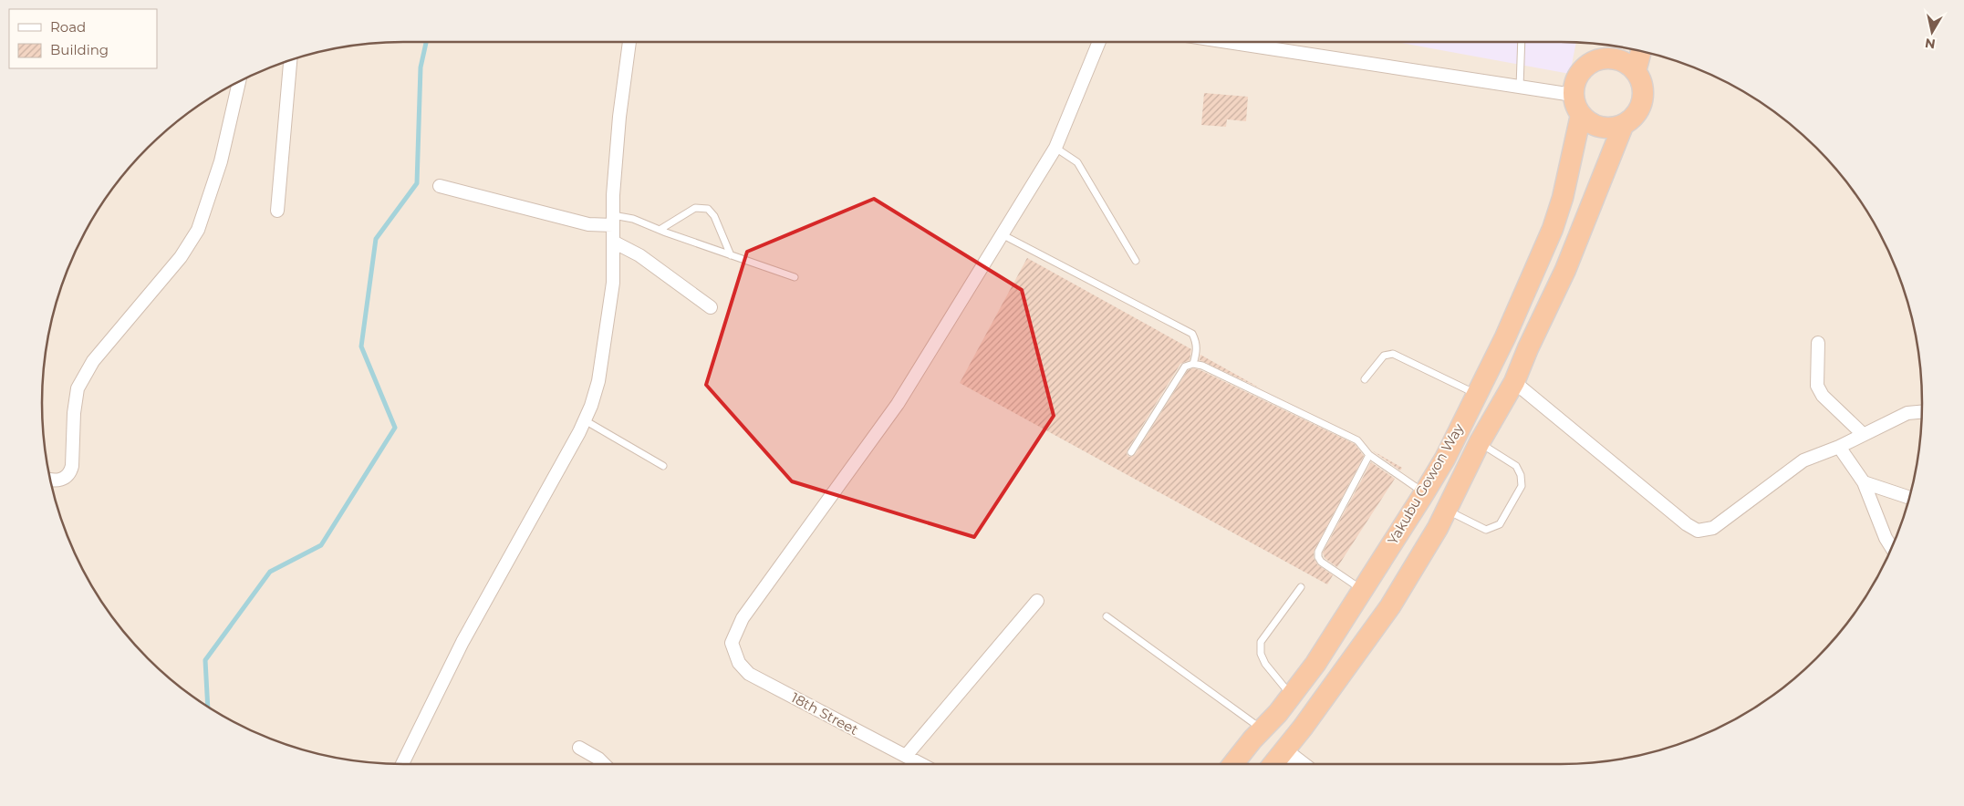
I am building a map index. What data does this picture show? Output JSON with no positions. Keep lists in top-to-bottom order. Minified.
{"streets":{"highway":["Yakubu Gowon Way"],"street":["18th Street"]},"legend":["Road","Building"],"north":"bottom"}
